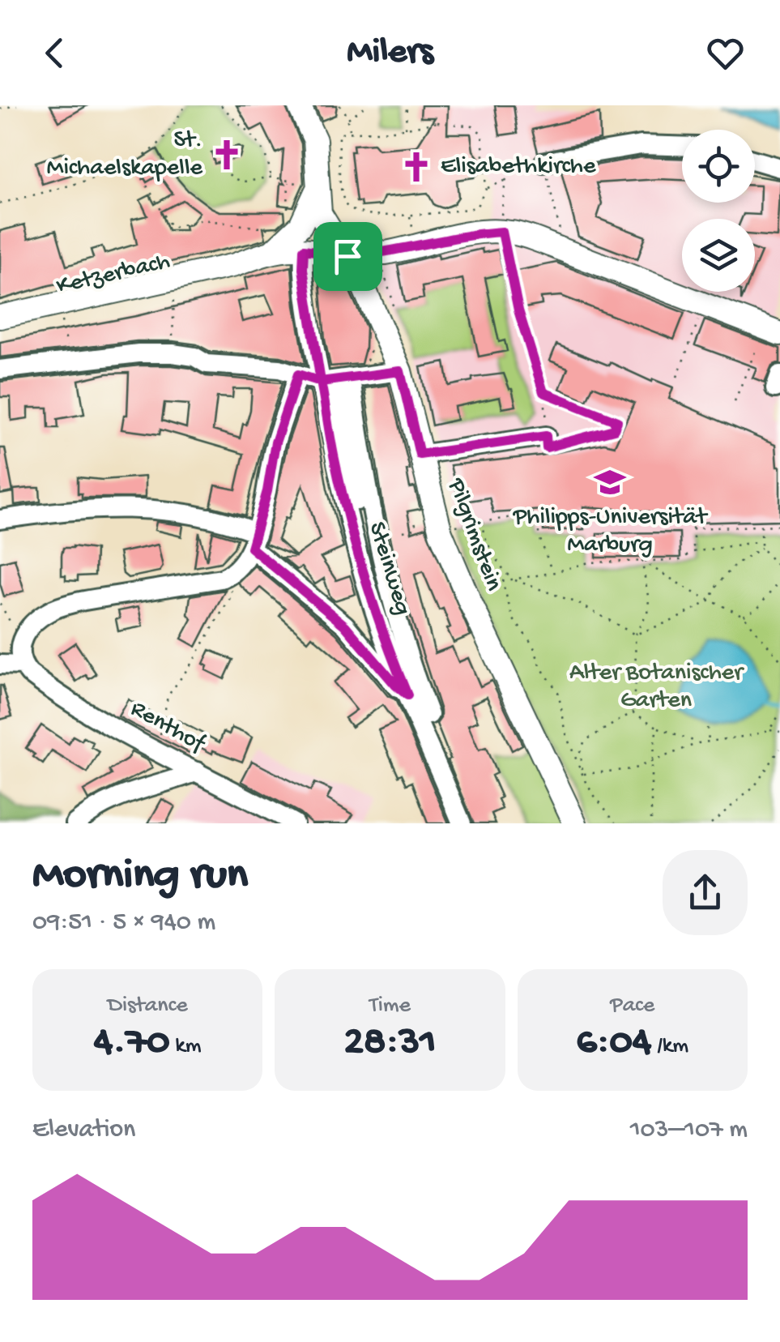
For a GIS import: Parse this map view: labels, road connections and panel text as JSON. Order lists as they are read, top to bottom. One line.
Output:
{"streets":{"main road":["Ketzerbach","Pilgrimstein"],"street":["Steinweg","Renthof"]},"crossings":[["Ketzerbach","Pilgrimstein"],["Ketzerbach","Steinweg"]],"parks":["Alter Botanischer Garten"],"places":{"church":["St. Michaelskapelle","Elisabethkirche"],"school or university":["Philipps-Universität Marburg"]},"page":{"header":"Milers","heading":["Morning run","09:51 · 5 × 940 m"],"stats":[["Distance","4.70 km"],["Time","28:31"],["Pace","6:04 /km"]],"chart":["Elevation","103–107 m"]}}
